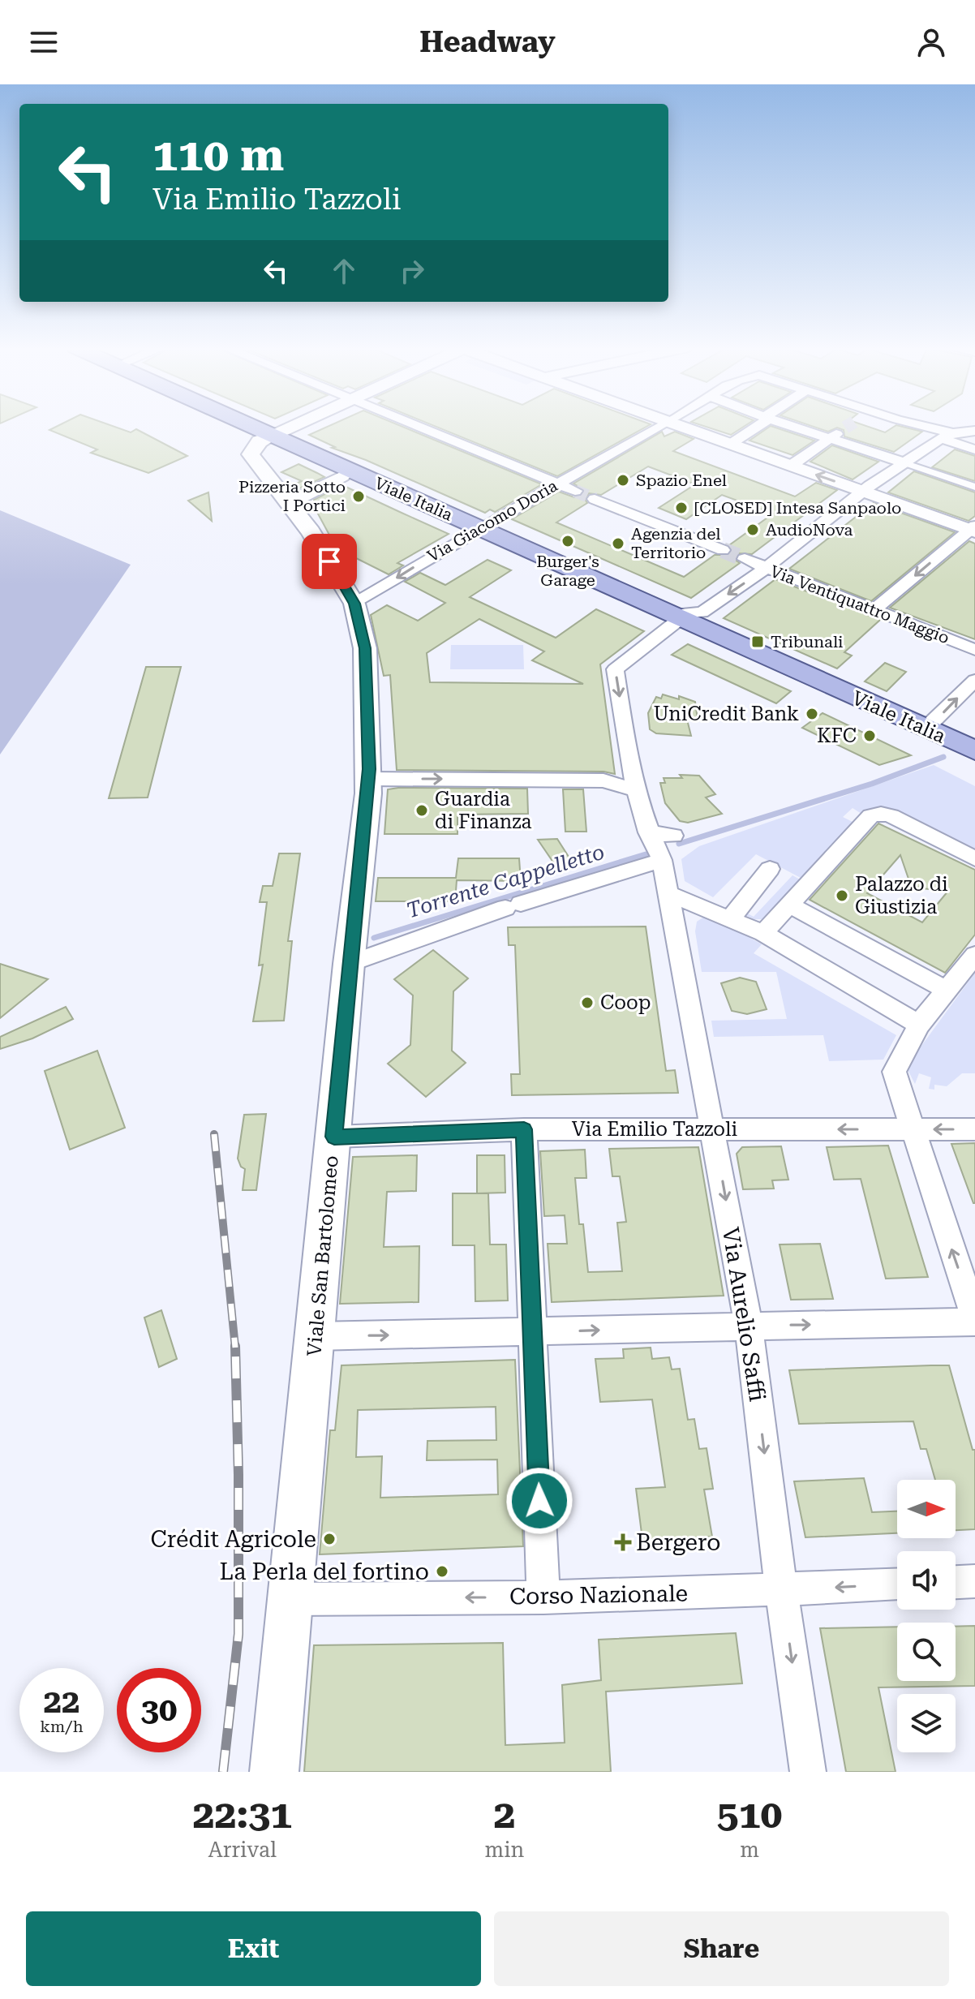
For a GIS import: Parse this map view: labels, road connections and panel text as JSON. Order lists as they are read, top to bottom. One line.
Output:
{"streets":{"main road":["Viale Italia","Viale San Bartolomeo"],"street":["Via Giacomo Doria","Via Ventiquattro Maggio","Via Emilio Tazzoli","Via Aurelio Saffi","Corso Nazionale"]},"crossings":[["Viale Italia","Via Giacomo Doria"],["Viale Italia","Viale San Bartolomeo"],["Via Giacomo Doria","Viale San Bartolomeo"],["Via Emilio Tazzoli","Viale San Bartolomeo"],["Via Emilio Tazzoli","Via Aurelio Saffi"],["Viale San Bartolomeo","Corso Nazionale"],["Via Aurelio Saffi","Corso Nazionale"]],"one_way":["Via Emilio Tazzoli","Via Aurelio Saffi","Corso Nazionale"],"water":["Torrente Cappelletto"],"places":{"other":["Spazio Enel","Pizzeria Sotto I Portici","[CLOSED] Intesa Sanpaolo","AudioNova","Burger's Garage","Agenzia del Territorio","UniCredit Bank","KFC","Guardia di Finanza","Palazzo di Giustizia","Coop","Crédit Agricole","La Perla del fortino"],"transit":["Tribunali"],"health":["Bergero"]},"north":"right","page":{"header":"Headway","turn":["110 m","Via Emilio Tazzoli"],"speed":"22 km/h","limit":"30","eta":["22:31","Arrival","2","min","510","m"],"buttons":["Exit","Share"]}}
